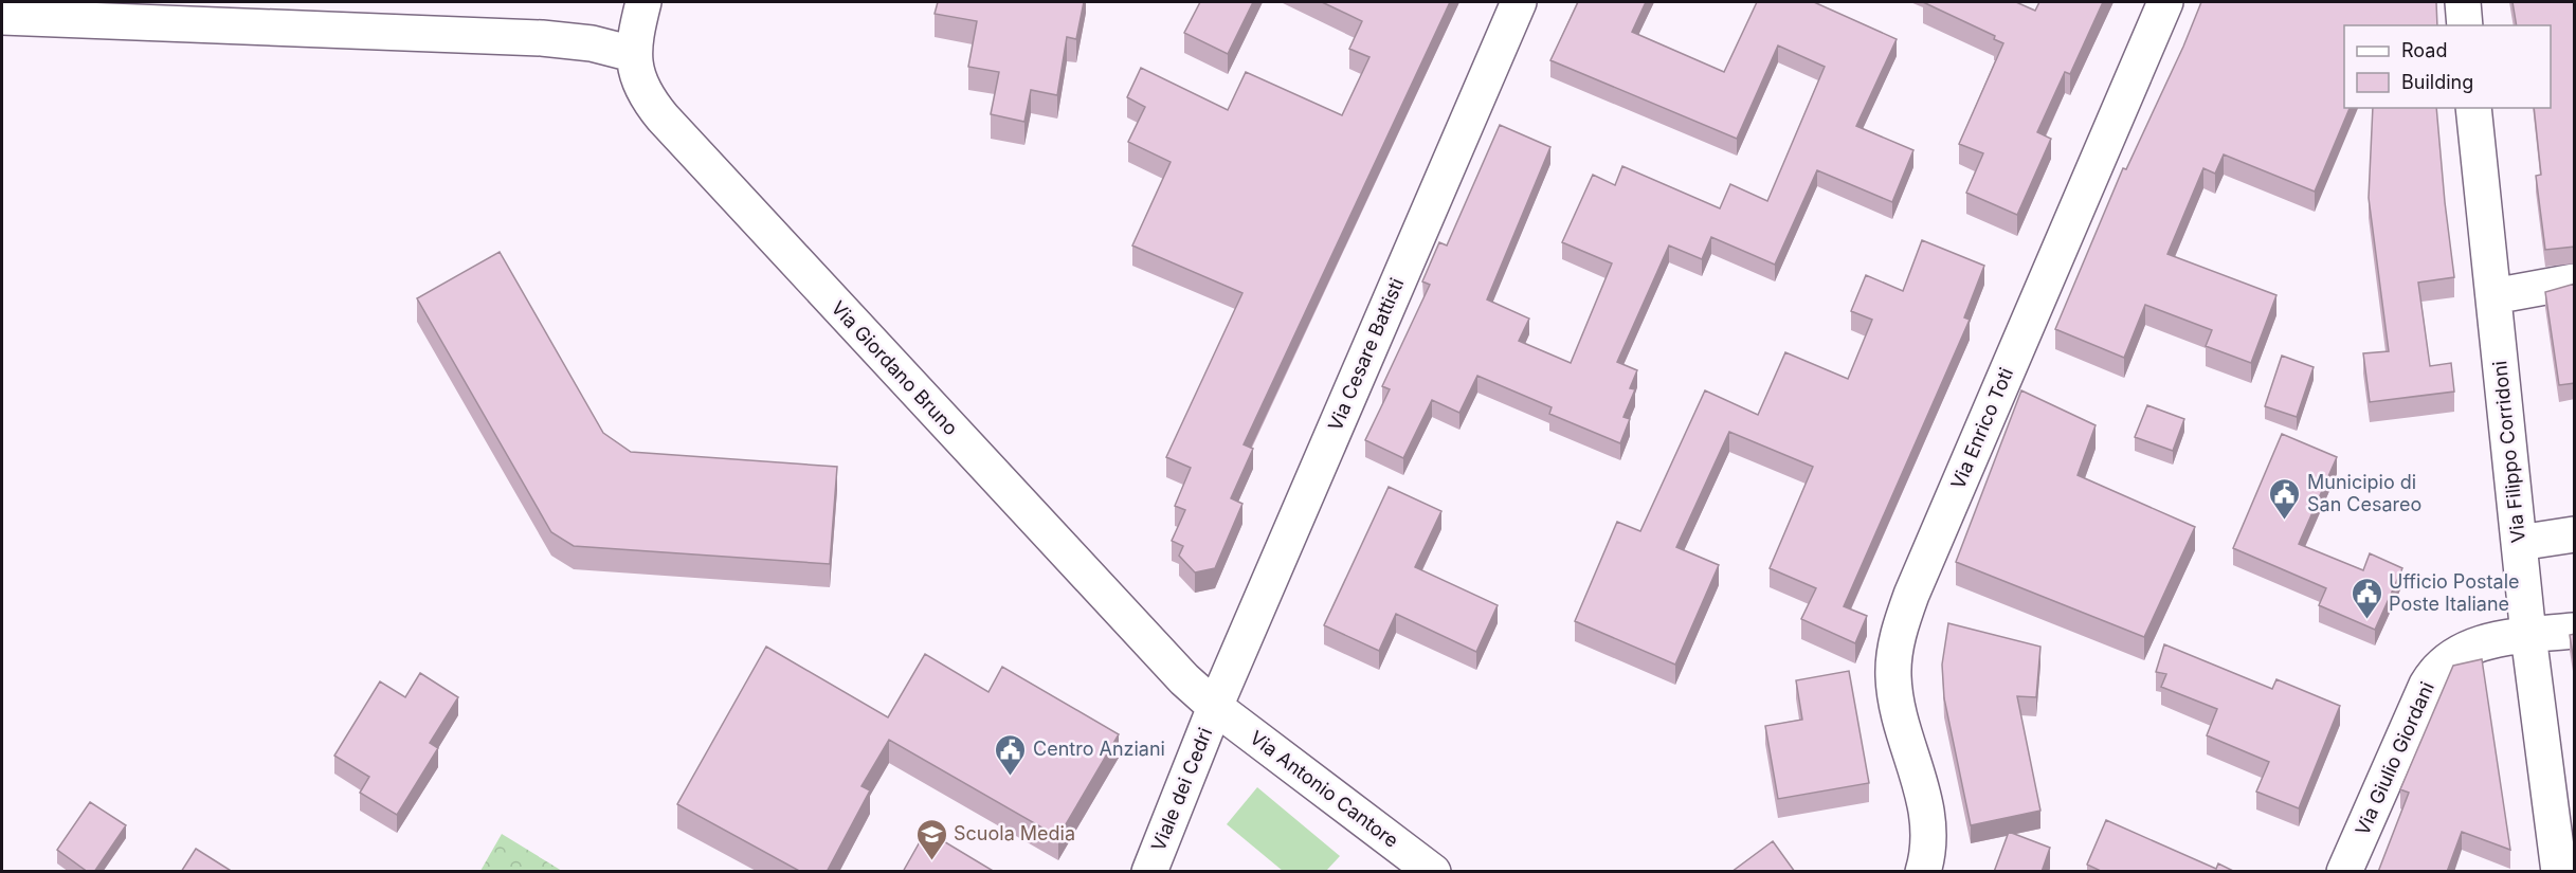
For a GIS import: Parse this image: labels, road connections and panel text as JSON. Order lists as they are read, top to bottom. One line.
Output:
{"streets":{"street":["Via Cesare Battisti","Via Giordano Bruno","Via Enrico Toti","Via Filippo Corridoni","Via Giulio Giordani","Viale dei Cedri","Via Antonio Cantore"]},"crossings":[["Via Cesare Battisti","Via Giordano Bruno"],["Via Cesare Battisti","Viale dei Cedri"],["Via Cesare Battisti","Via Antonio Cantore"],["Via Giordano Bruno","Viale dei Cedri"],["Via Giordano Bruno","Via Antonio Cantore"],["Via Filippo Corridoni","Via Giulio Giordani"],["Viale dei Cedri","Via Antonio Cantore"]],"places":{"public building":["Municipio di San Cesareo","Ufficio Postale Poste Italiane","Centro Anziani"],"school or university":["Scuola Media"]},"legend":["Road","Building"]}
